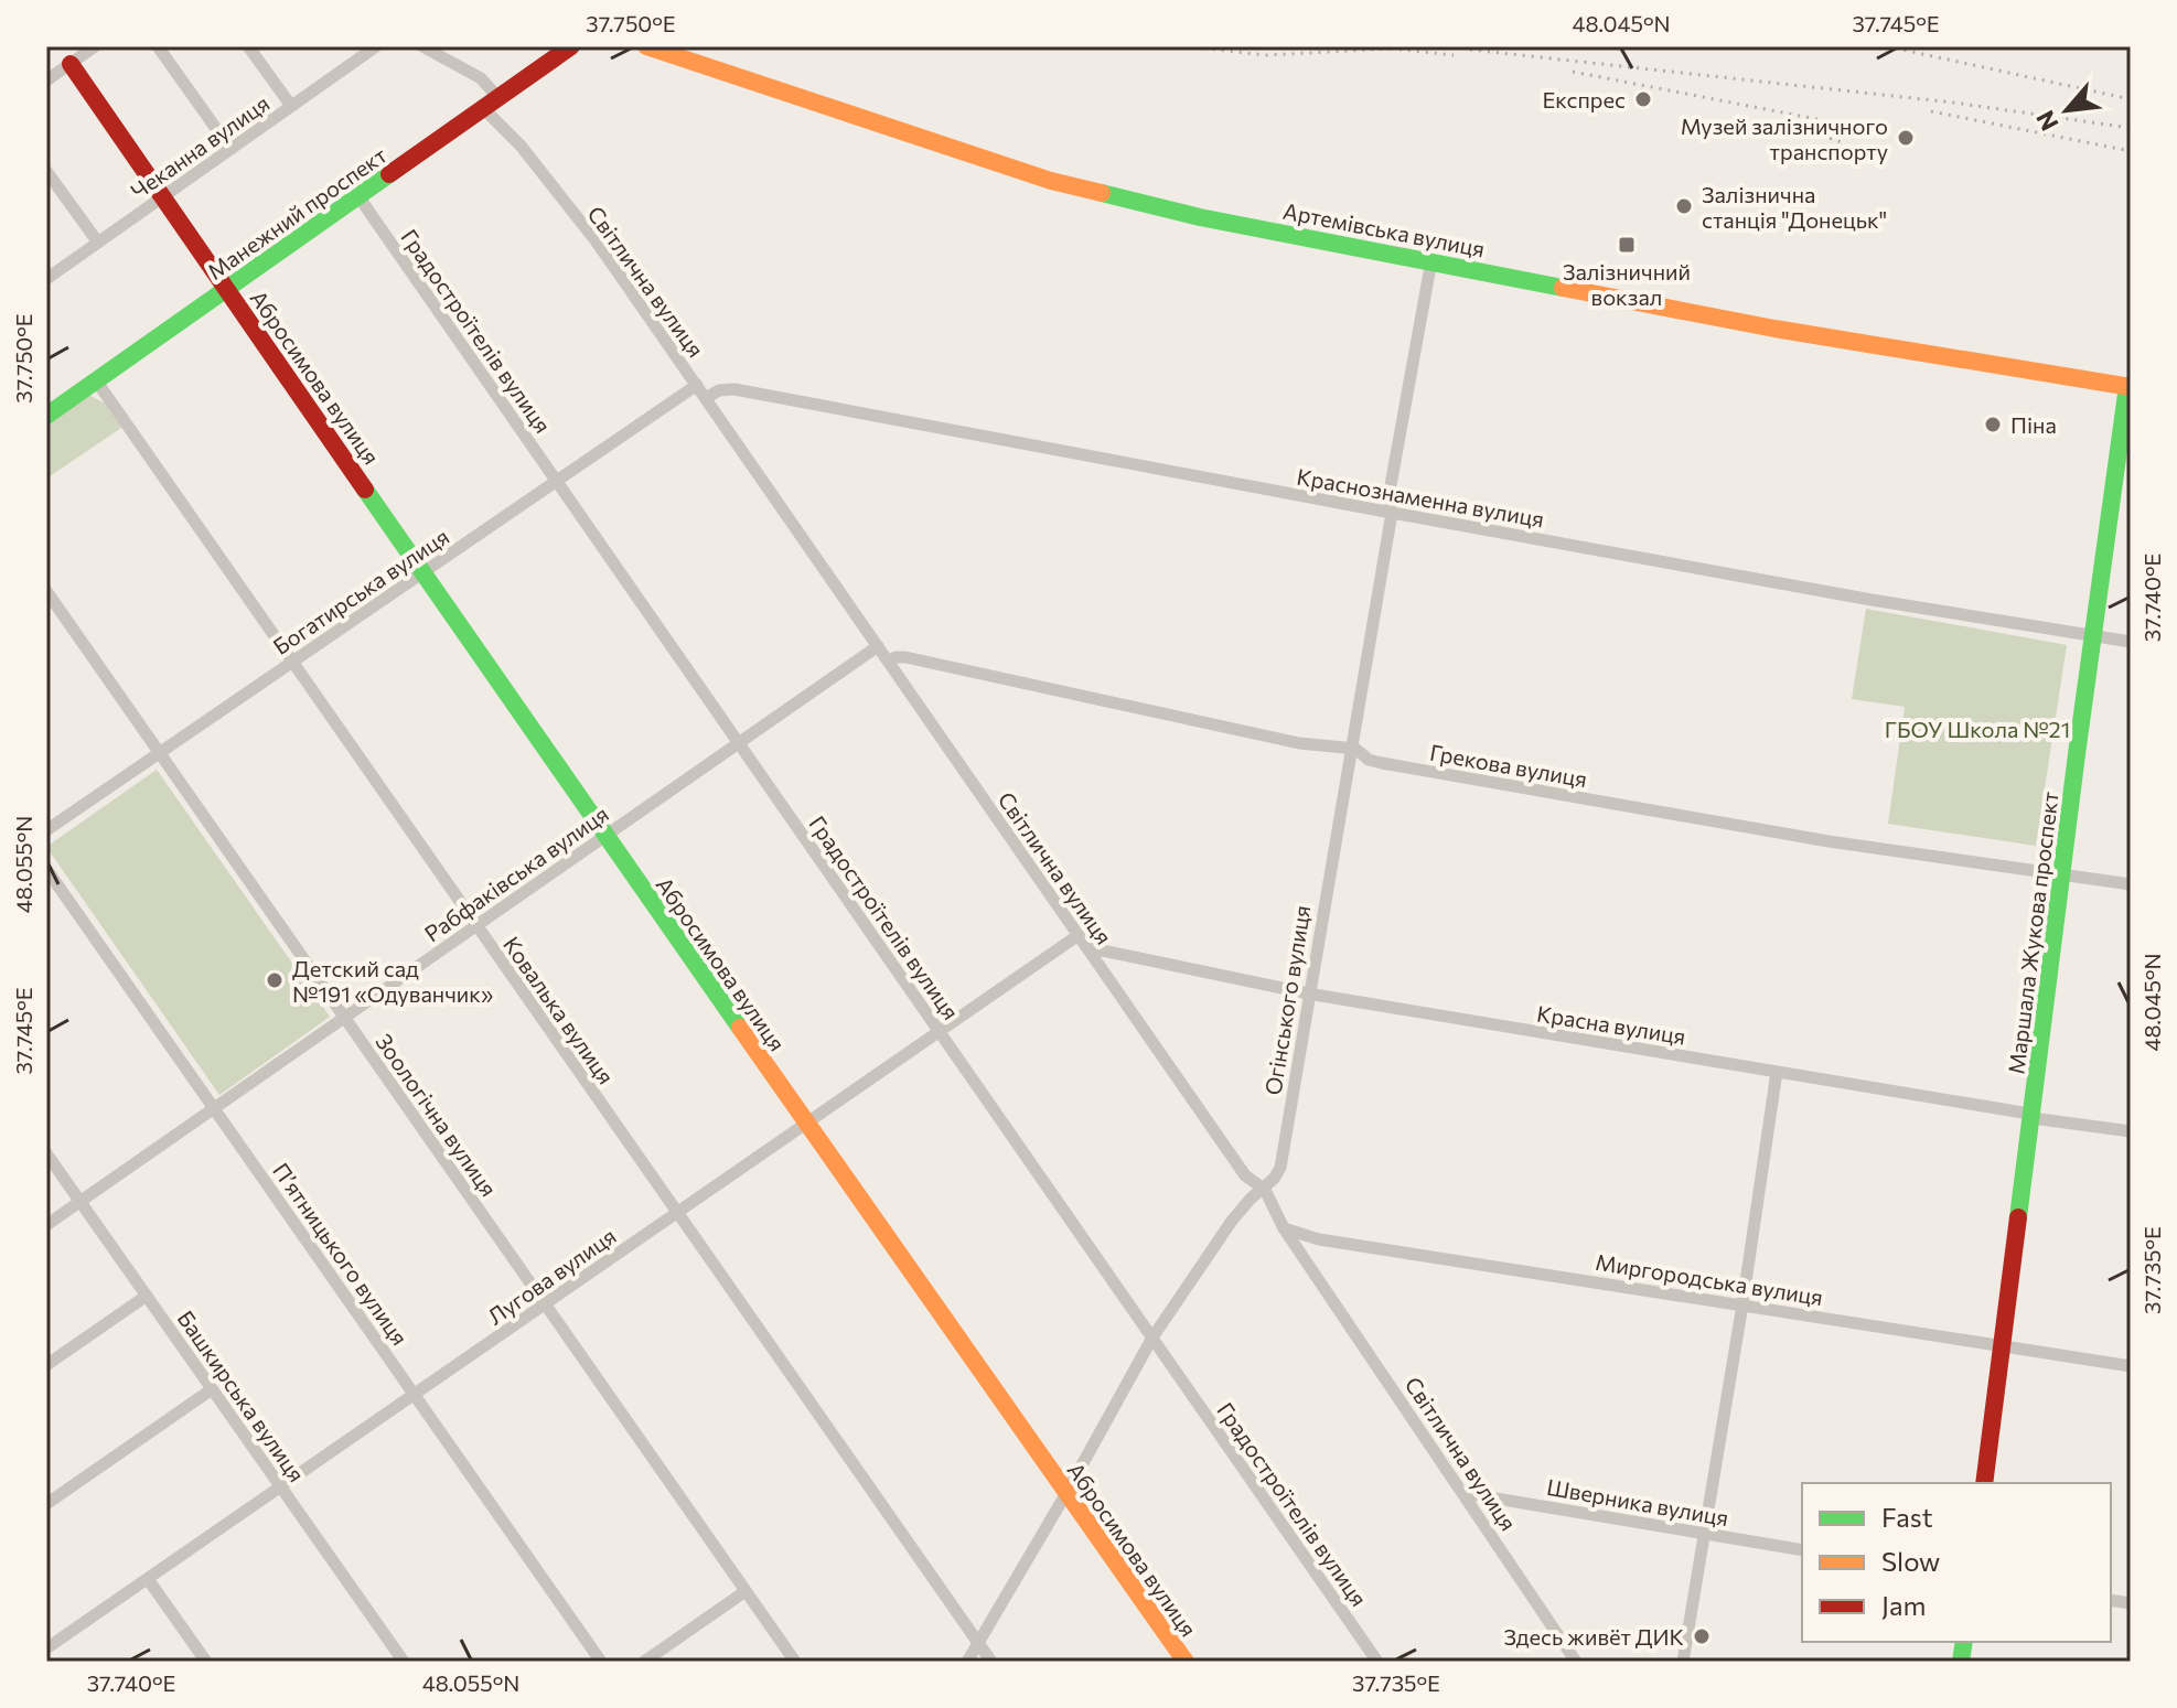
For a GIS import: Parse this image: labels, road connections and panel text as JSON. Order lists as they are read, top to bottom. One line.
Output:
{"streets":{"street":["Чеканна вулиця","Манежний проспект","Артемівська вулиця","Світлична вулиця","Градостроїтелiв вулиця","Абросимова вулиця","Краснознаменна вулиця","Богатирська вулиця","Грекова вулиця","Рабфаківська вулиця","Маршала Жукова проспект","Огінського вулиця","Ковалька вулиця","Красна вулиця","Зоологічна вулиця","П’ятницького вулиця","Лугова вулиця","Миргородська вулиця","Башкирська вулиця","Шверника вулиця"]},"crossings":[["Чеканна вулиця","Абросимова вулиця"],["Манежний проспект","Світлична вулиця"],["Манежний проспект","Градостроїтелiв вулиця"],["Манежний проспект","Абросимова вулиця"],["Манежний проспект","Ковалька вулиця"],["Артемівська вулиця","Маршала Жукова проспект"],["Артемівська вулиця","Огінського вулиця"],["Світлична вулиця","Краснознаменна вулиця"],["Світлична вулиця","Богатирська вулиця"],["Світлична вулиця","Грекова вулиця"],["Світлична вулиця","Рабфаківська вулиця"],["Світлична вулиця","Огінського вулиця"],["Світлична вулиця","Красна вулиця"],["Світлична вулиця","Лугова вулиця"],["Світлична вулиця","Миргородська вулиця"],["Світлична вулиця","Шверника вулиця"],["Градостроїтелiв вулиця","Богатирська вулиця"],["Градостроїтелiв вулиця","Рабфаківська вулиця"],["Градостроїтелiв вулиця","Огінського вулиця"],["Градостроїтелiв вулиця","Лугова вулиця"],["Абросимова вулиця","Богатирська вулиця"],["Абросимова вулиця","Рабфаківська вулиця"],["Абросимова вулиця","Огінського вулиця"],["Абросимова вулиця","Лугова вулиця"],["Краснознаменна вулиця","Маршала Жукова проспект"],["Краснознаменна вулиця","Огінського вулиця"],["Богатирська вулиця","Ковалька вулиця"],["Богатирська вулиця","Зоологічна вулиця"],["Грекова вулиця","Маршала Жукова проспект"],["Грекова вулиця","Огінського вулиця"],["Рабфаківська вулиця","Ковалька вулиця"],["Рабфаківська вулиця","Зоологічна вулиця"],["Рабфаківська вулиця","П’ятницького вулиця"],["Рабфаківська вулиця","Башкирська вулиця"],["Маршала Жукова проспект","Красна вулиця"],["Маршала Жукова проспект","Миргородська вулиця"],["Огінського вулиця","Ковалька вулиця"],["Огінського вулиця","Красна вулиця"],["Ковалька вулиця","Лугова вулиця"],["Зоологічна вулиця","Лугова вулиця"],["П’ятницького вулиця","Лугова вулиця"],["Лугова вулиця","Башкирська вулиця"]],"parks":["ГБОУ Школа №21"],"places":{"other":["Експрес","Музей залізничного транспорту","Залізнична станція \"Донецьк\"","Піна","Детский сад №191 «Одуванчик»","Здесь живёт ДИК"],"transit":["Залізничний вокзал"]},"legend":["Fast","Slow","Jam"],"north":"bottom left","coordinates":["37.750°E","48.045°N","37.745°E","37.740°E","48.055°N","37.735°E"]}
